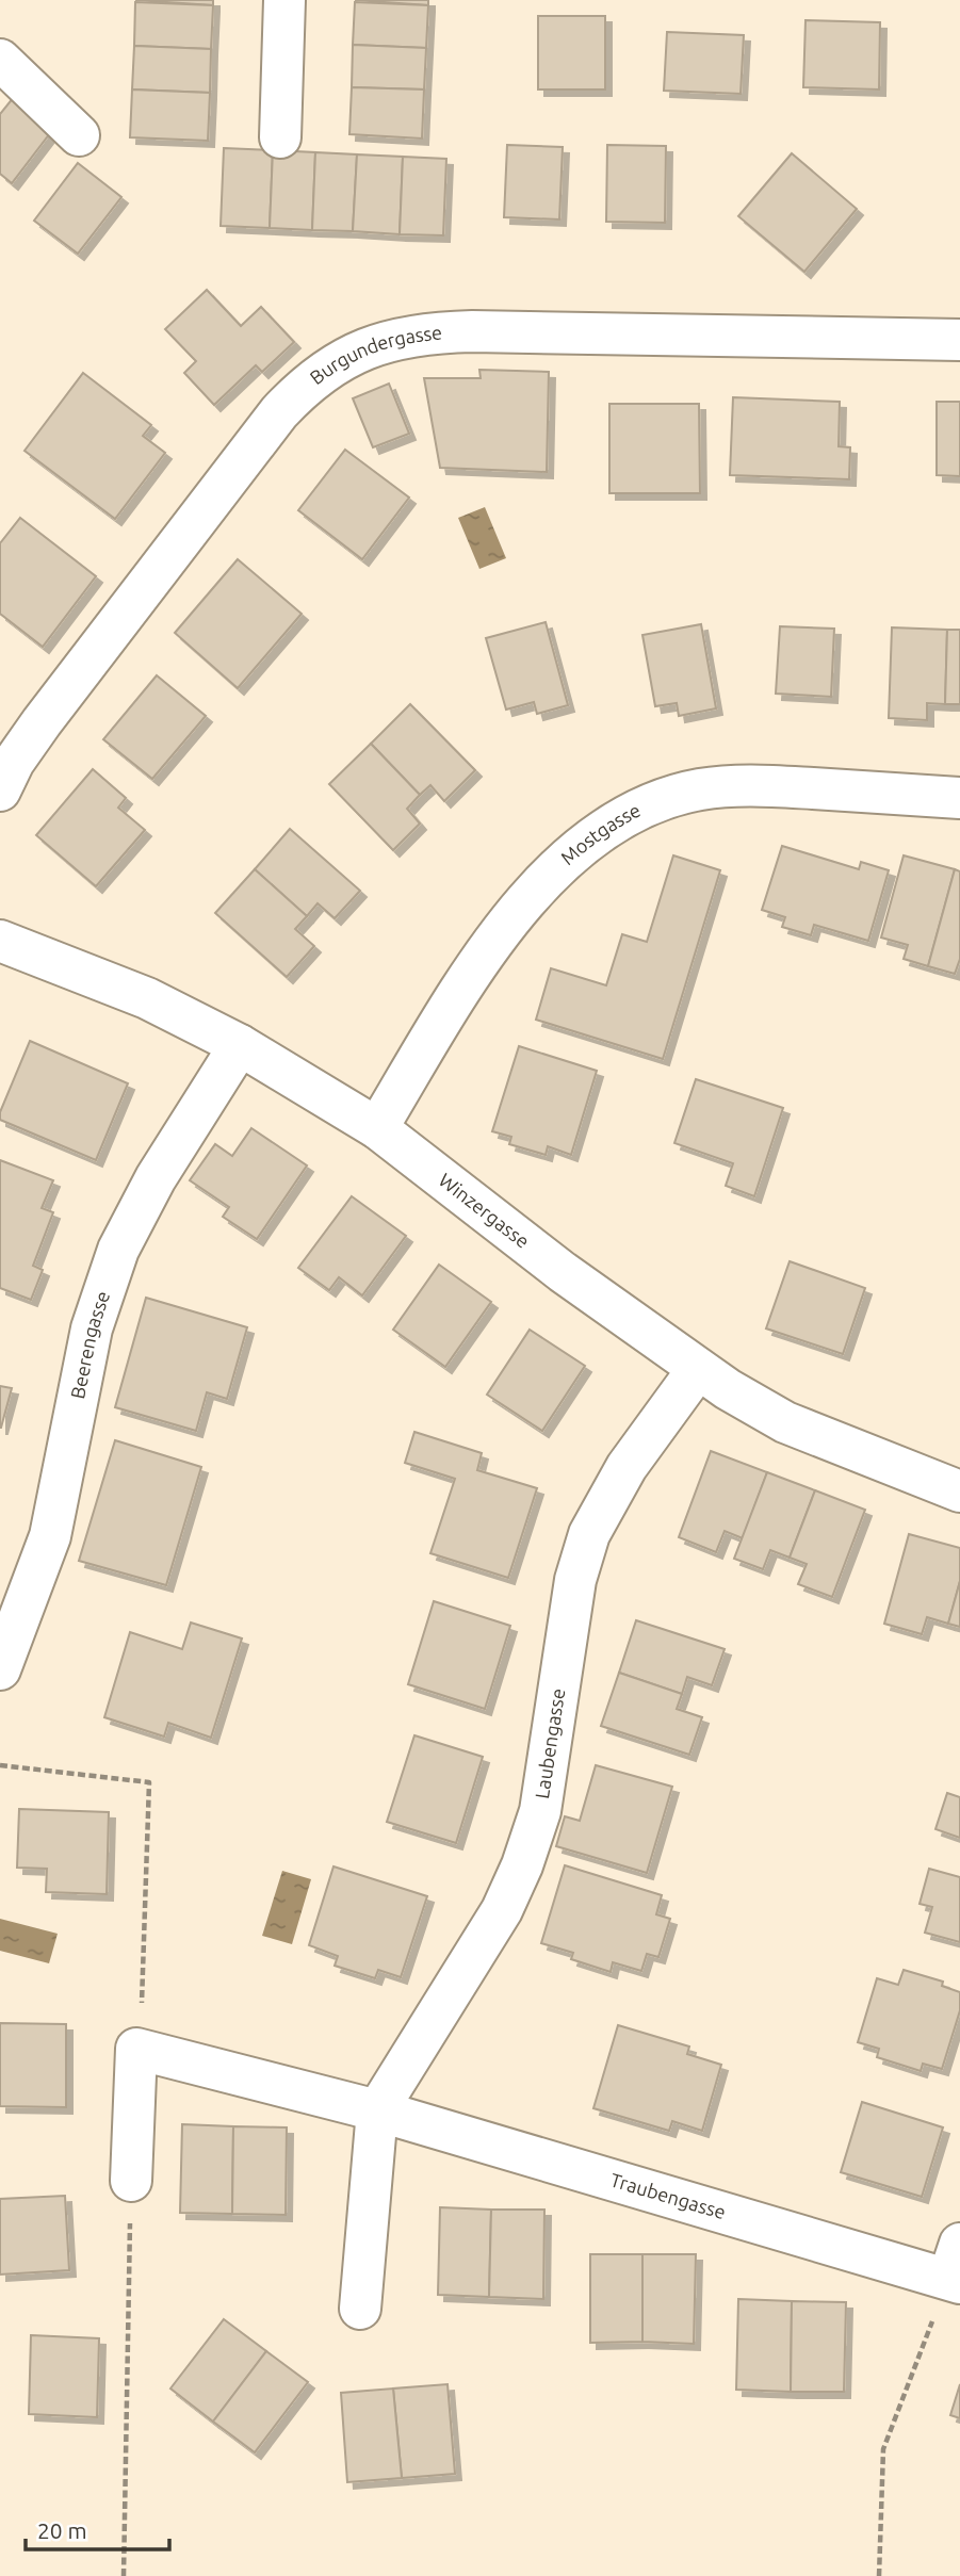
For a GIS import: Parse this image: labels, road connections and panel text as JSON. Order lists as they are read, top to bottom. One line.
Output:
{"streets":{"street":["Burgundergasse","Mostgasse","Winzergasse","Beerengasse","Laubengasse","Traubengasse"]},"crossings":[["Mostgasse","Winzergasse"],["Winzergasse","Beerengasse"],["Winzergasse","Laubengasse"],["Laubengasse","Traubengasse"]],"scale_bar":"20 m"}
